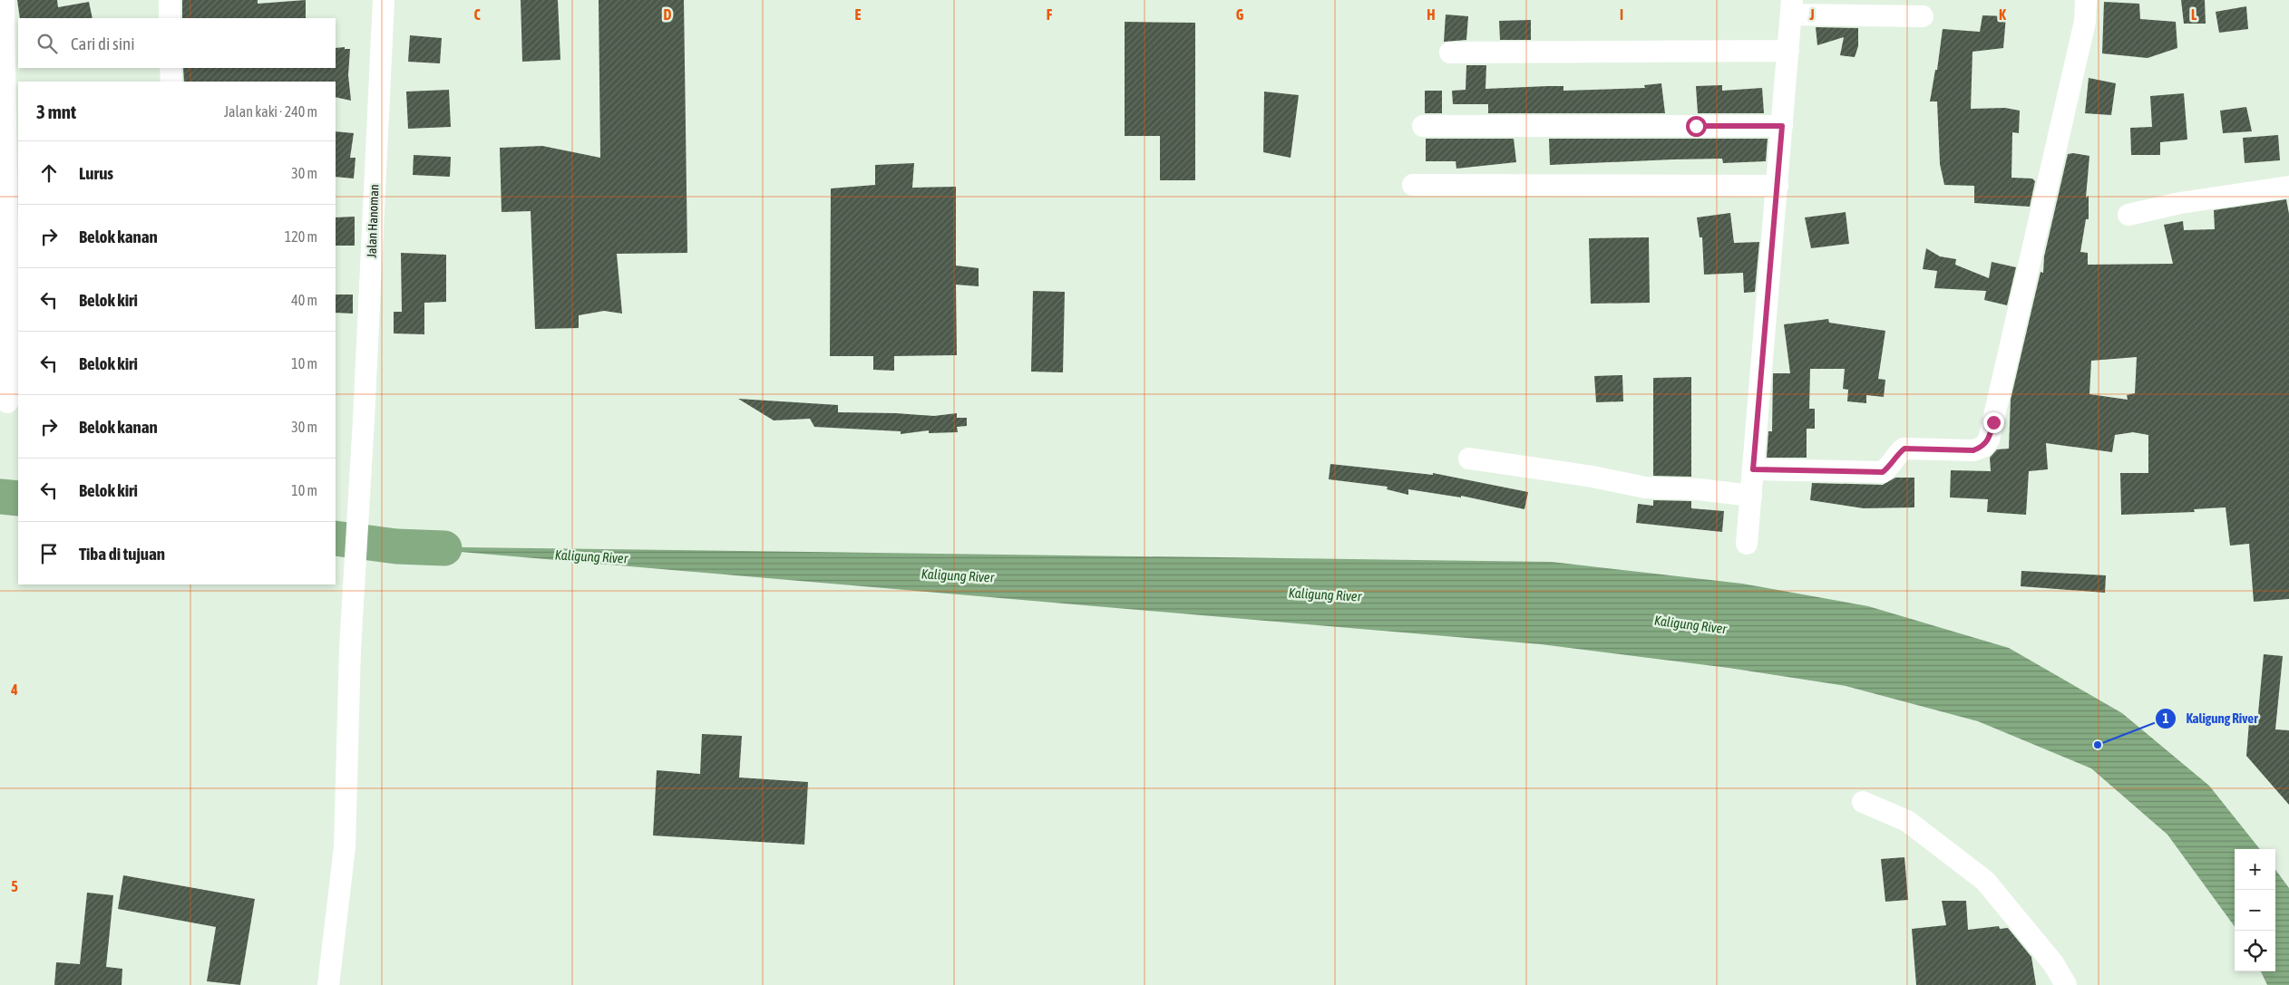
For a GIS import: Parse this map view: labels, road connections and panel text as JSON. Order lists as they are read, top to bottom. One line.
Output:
{"streets":{"street":["Jalan Hanoman"]},"water":["Kaligung River"],"places":["Kaligung River"],"page":{"search":"Cari di sini","heading":["3 mnt","Jalan kaki · 240 m"],"list":[["Lurus","30 m"],["Belok kanan","120 m"],["Belok kiri","40 m"],["Belok kiri","10 m"],["Belok kanan","30 m"],["Belok kiri","10 m"],"Tiba di tujuan"],"map_buttons":["+","−"]},"grid":{"columns":["C","D","E","F","G","H","I","J","K","L"],"rows":["4","5"]}}
